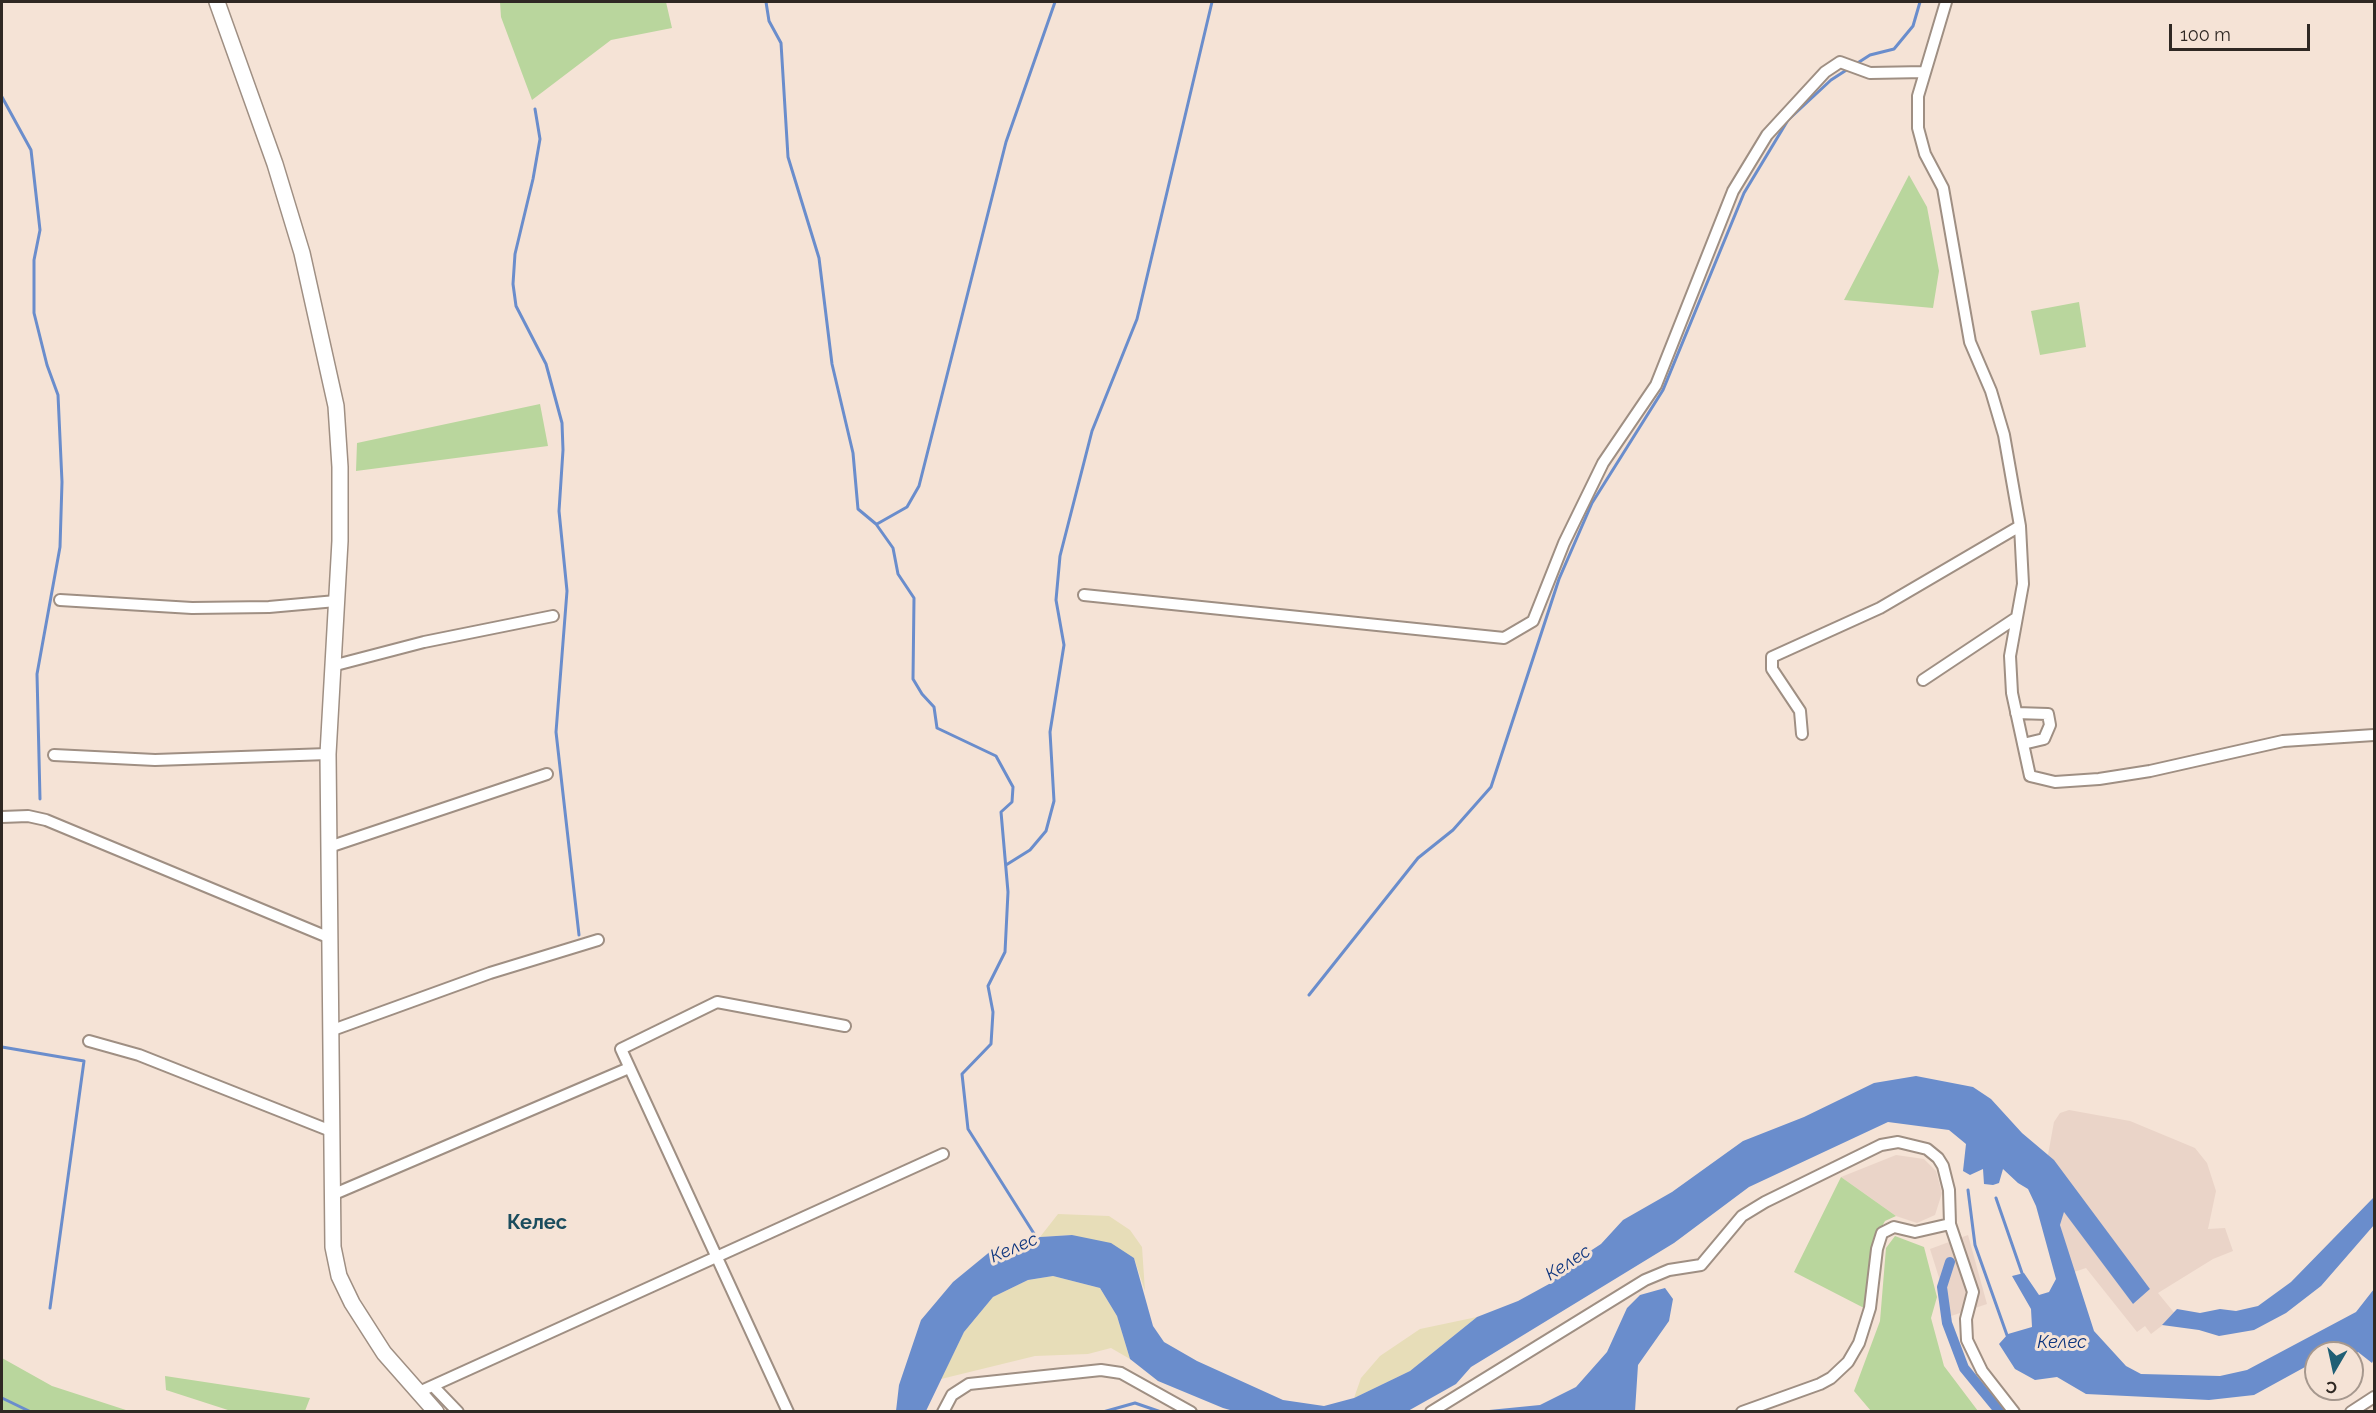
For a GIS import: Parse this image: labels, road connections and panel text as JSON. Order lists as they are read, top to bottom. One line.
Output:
{"districts":["Келес"],"water":["Келес"],"scale_bar":"100 m","north":"bottom"}
